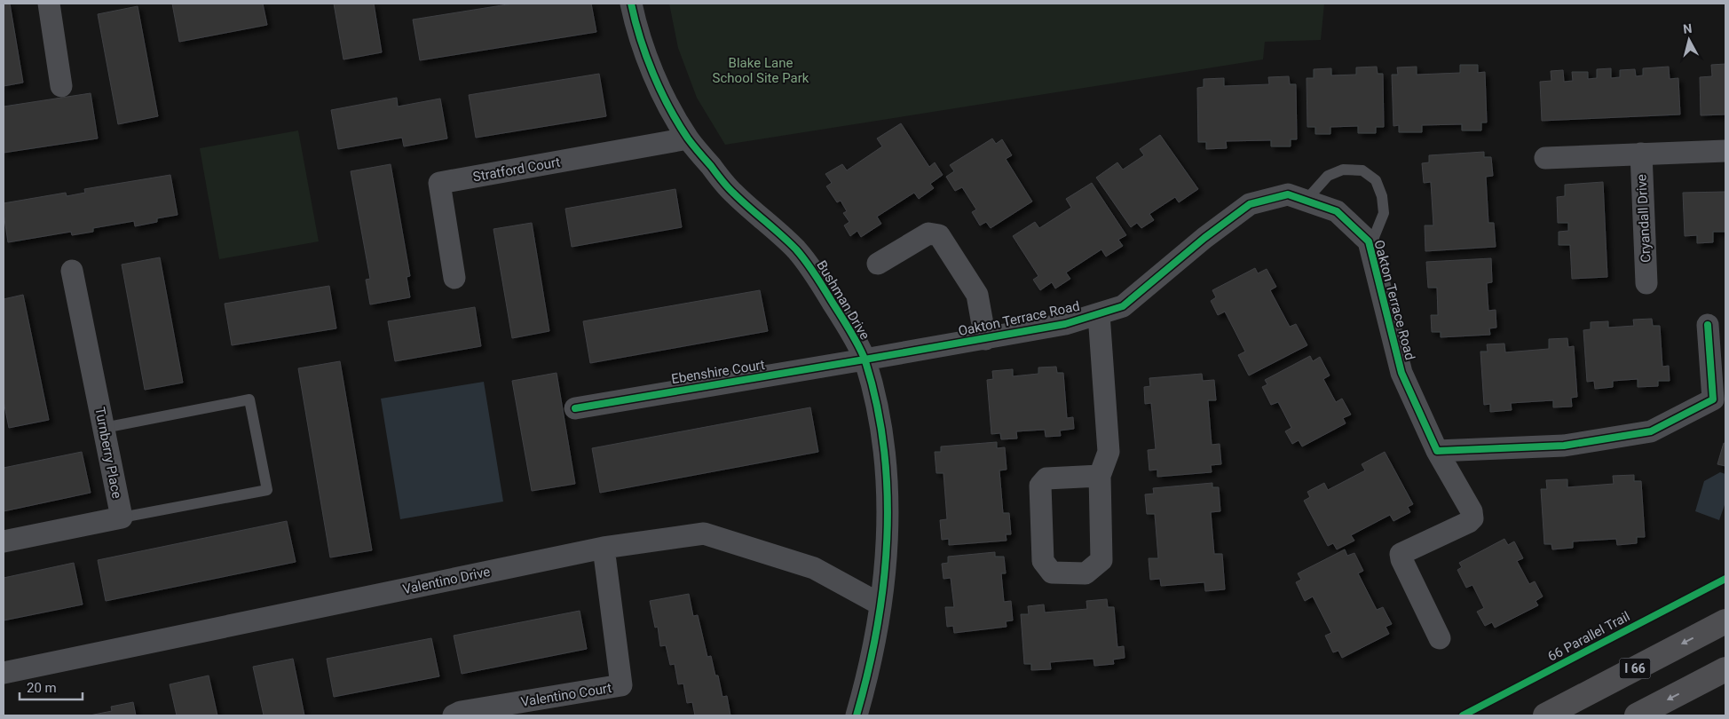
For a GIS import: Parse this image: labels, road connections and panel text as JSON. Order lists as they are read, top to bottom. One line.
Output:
{"streets":{"highway":["I 66"],"street":["Stratford Court","Cryandall Drive","Bushman Drive","Oakton Terrace Road","Ebenshire Court","Turnberry Place","Valentino Drive","Valentino Court"],"cycle path":["66 Parallel Trail"]},"crossings":[["Stratford Court","Bushman Drive"],["Bushman Drive","Oakton Terrace Road"],["Bushman Drive","Ebenshire Court"],["Bushman Drive","Valentino Drive"],["Oakton Terrace Road","Ebenshire Court"],["Valentino Drive","Valentino Court"]],"parks":["Blake Lane School Site Park"],"scale_bar":"20 m","north":"top"}
